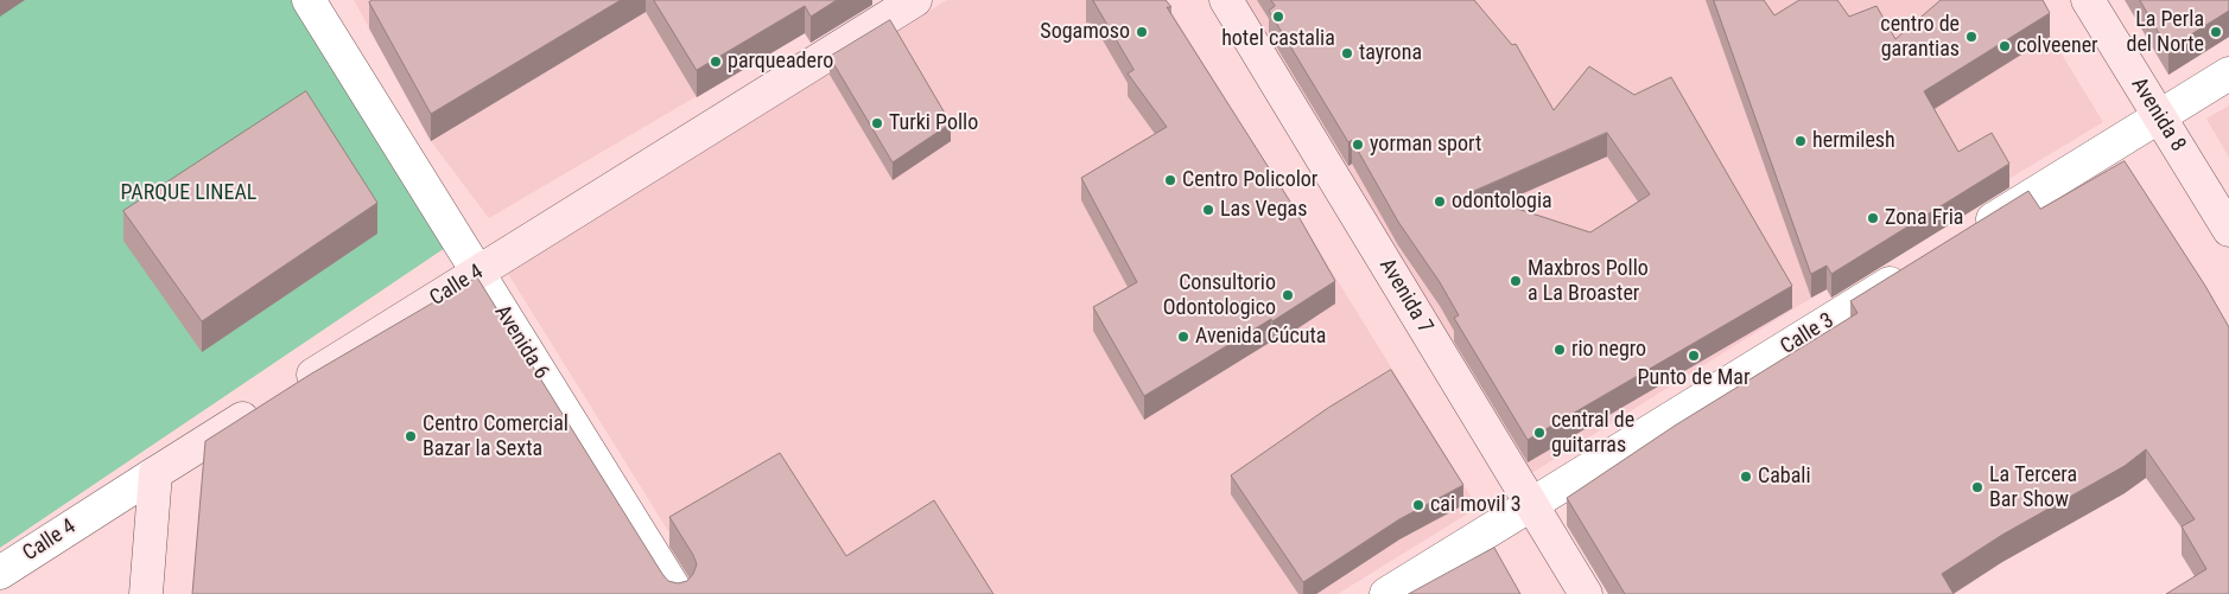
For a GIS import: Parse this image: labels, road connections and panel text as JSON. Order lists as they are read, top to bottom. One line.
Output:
{"streets":{"main road":["Avenida 8","Calle 4","Avenida 7"],"street":["Calle 3","Avenida 6"]},"crossings":[["Calle 4","Avenida 6"],["Avenida 7","Calle 3"]],"parks":["PARQUE LINEAL"],"places":["hotel castalia","Sogamoso","La Perla del Norte","centro de garantias","colveener","tayrona","parqueadero","Turki Pollo","hermilesh","yorman sport","Centro Policolor","odontologia","Las Vegas","Zona Fria","Maxbros Pollo a La Broaster","Consultorio Odontologico","Avenida Cúcuta","rio negro","Punto de Mar","central de guitarras","Centro Comercial Bazar la Sexta","Cabali","La Tercera Bar Show","cai movil 3"]}
